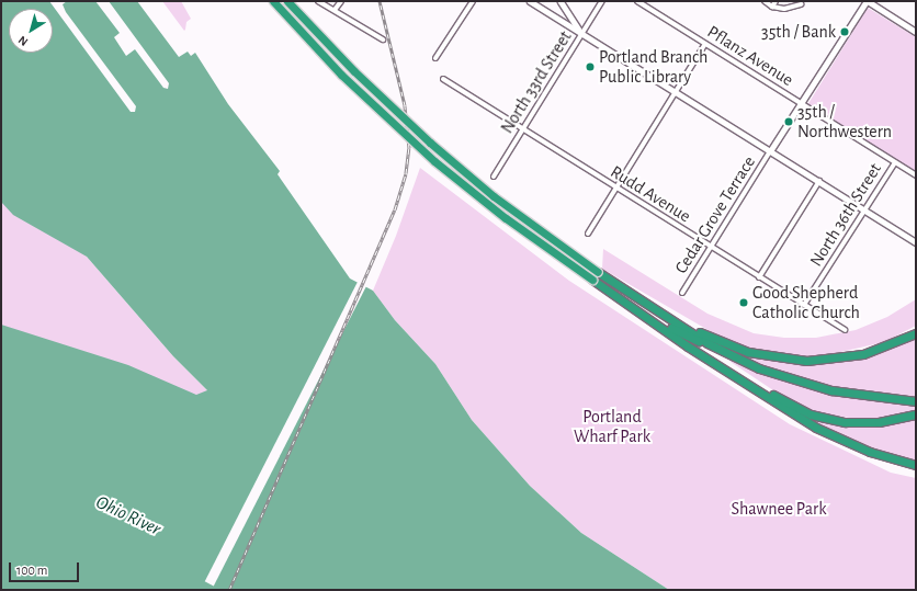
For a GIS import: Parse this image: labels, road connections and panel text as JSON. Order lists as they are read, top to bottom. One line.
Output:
{"streets":{"street":["Pflanz Avenue","North 33rd Street","Rudd Avenue","Cedar Grove Terrace","North 36th Street"]},"crossings":[["Pflanz Avenue","North 36th Street"],["North 33rd Street","Rudd Avenue"],["Rudd Avenue","Cedar Grove Terrace"],["Rudd Avenue","North 36th Street"]],"water":["Ohio River"],"parks":["Portland Wharf Park","Shawnee Park"],"places":["35th / Bank","Portland Branch Public Library","35th / Northwestern","Good Shepherd Catholic Church"],"scale_bar":"100 m","north":"bottom left"}
